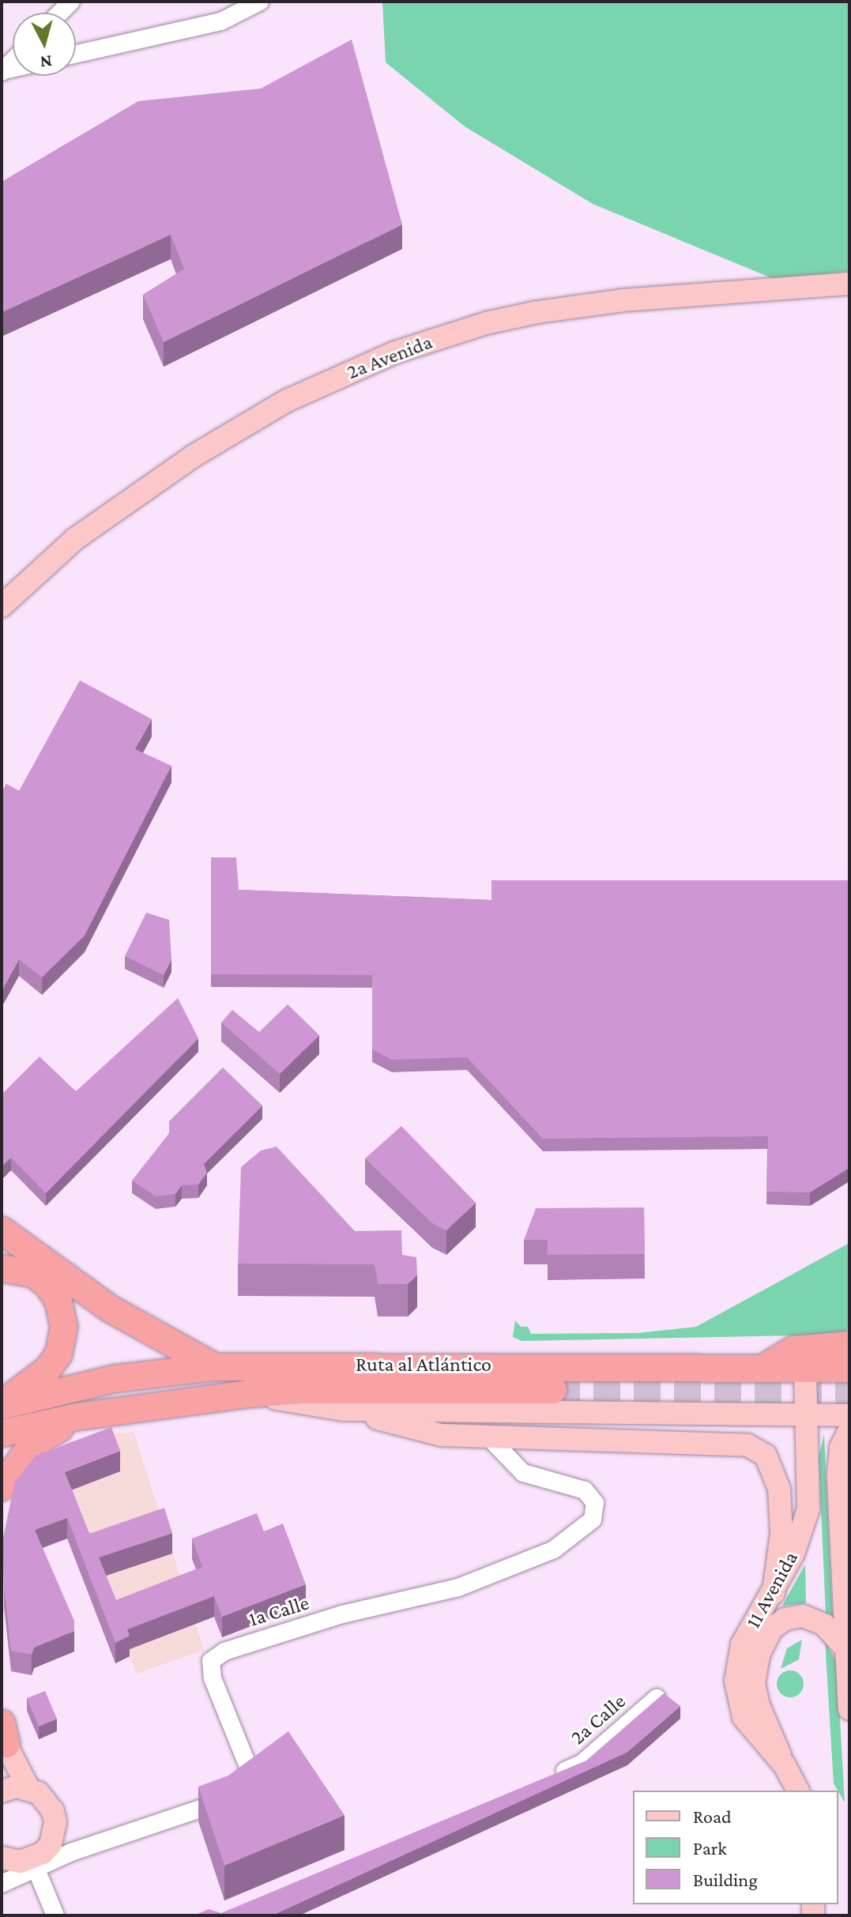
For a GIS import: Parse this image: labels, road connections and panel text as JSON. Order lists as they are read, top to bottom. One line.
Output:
{"streets":{"highway":["Ruta al Atlántico"],"main road":["2a Avenida","11 Avenida"],"street":["1a Calle","2a Calle"]},"crossings":[["Ruta al Atlántico","11 Avenida"]],"legend":["Road","Park","Building"],"north":"bottom"}
